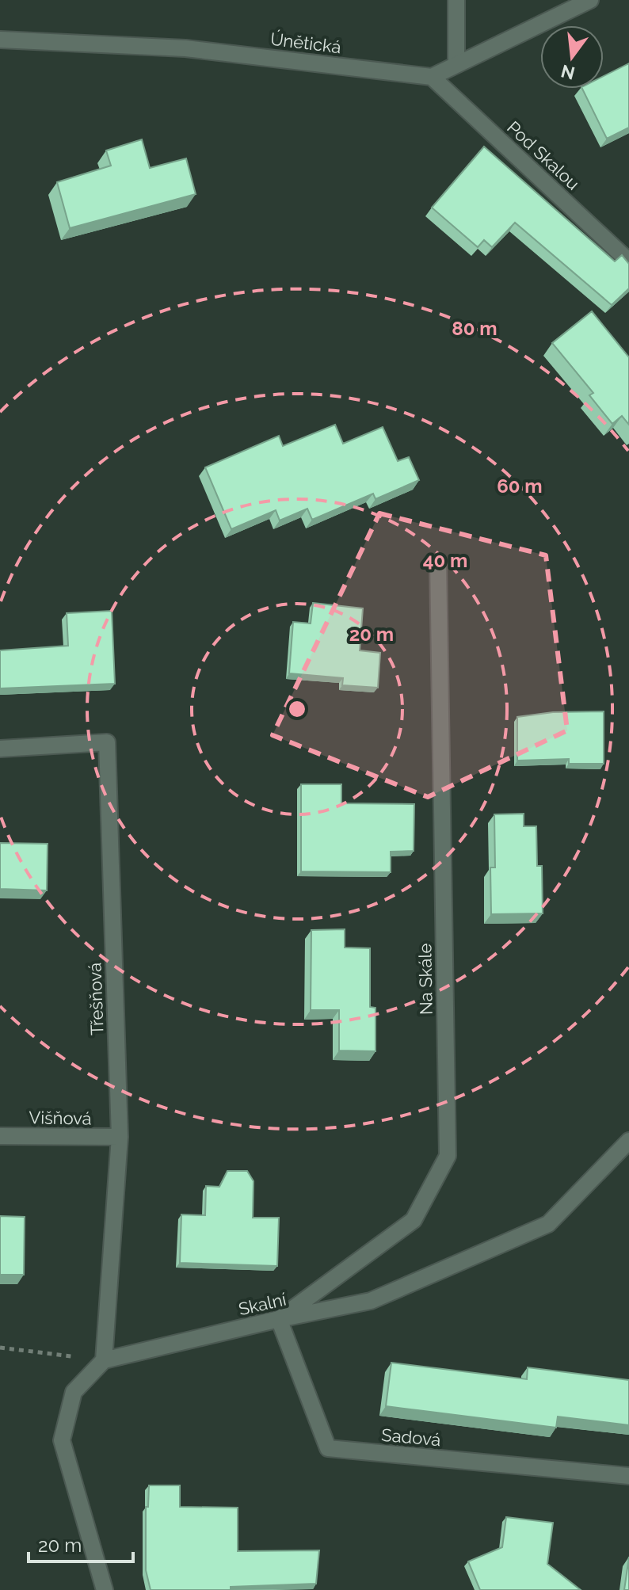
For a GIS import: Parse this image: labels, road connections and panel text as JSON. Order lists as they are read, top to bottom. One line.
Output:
{"streets":{"street":["Únětická","Pod Skalou","Na Skále","Třešňová","Višňová","Skalní","Sadová"]},"crossings":[["Únětická","Pod Skalou"],["Na Skále","Skalní"],["Na Skále","Sadová"],["Třešňová","Višňová"],["Třešňová","Skalní"],["Skalní","Sadová"]],"scale_bar":"20 m","north":"bottom","rings":["80 m","60 m","40 m","20 m"]}
